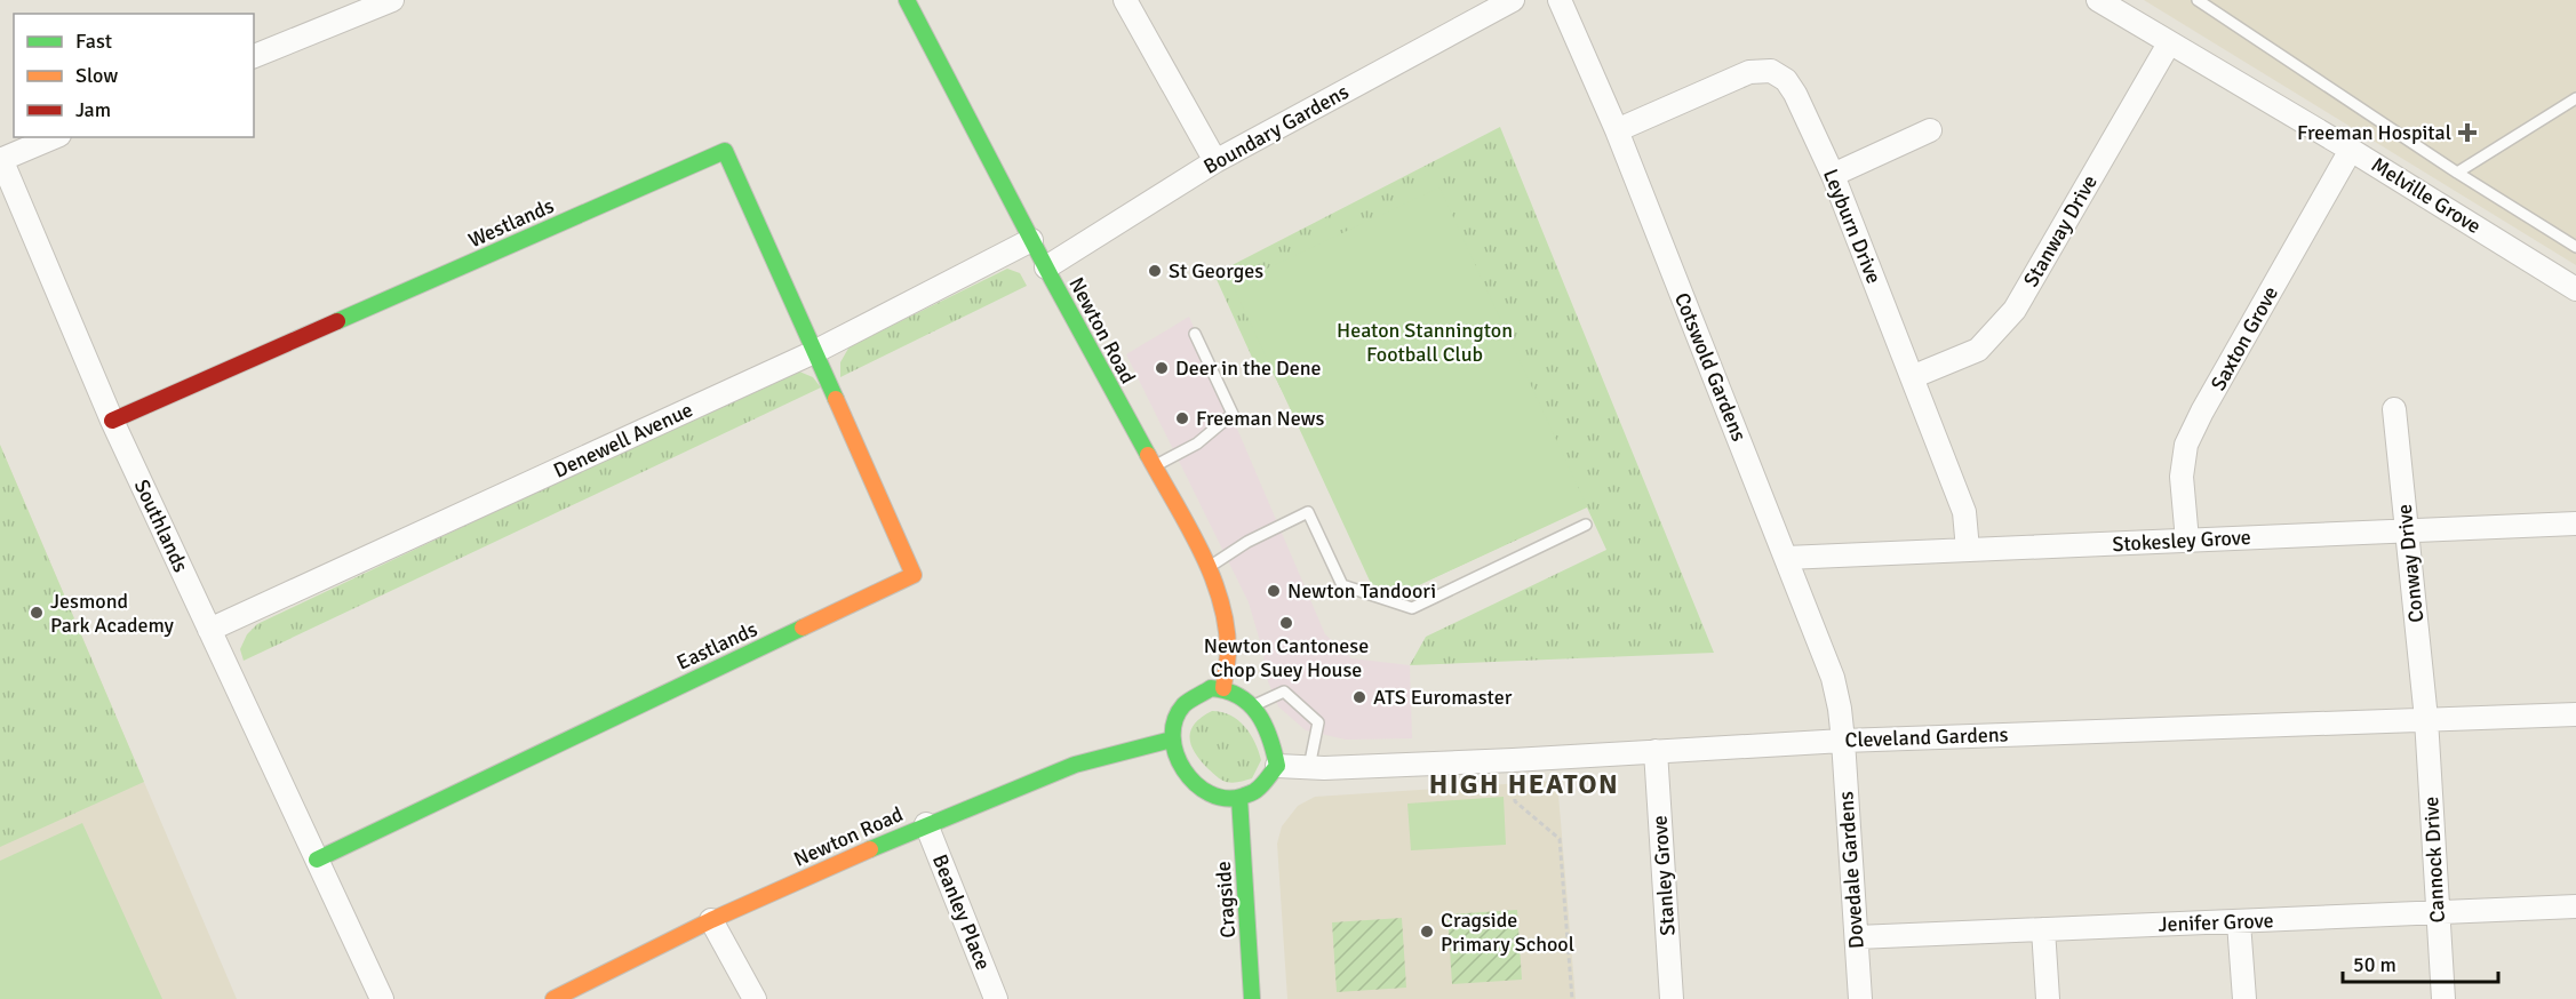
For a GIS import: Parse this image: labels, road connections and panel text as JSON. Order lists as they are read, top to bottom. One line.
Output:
{"streets":{"street":["Boundary Gardens","Melville Grove","Westlands","Leyburn Drive","Stanway Drive","Newton Road","Saxton Grove","Cotswold Gardens","Denewell Avenue","Southlands","Stokesley Grove","Conway Drive","Eastlands","Cleveland Gardens","Cannock Drive","Dovedale Gardens","Stanley Grove","Cragside","Beanley Place","Jenifer Grove"]},"crossings":[["Boundary Gardens","Newton Road"],["Melville Grove","Stanway Drive"],["Melville Grove","Saxton Grove"],["Westlands","Denewell Avenue"],["Westlands","Southlands"],["Westlands","Eastlands"],["Leyburn Drive","Stanway Drive"],["Leyburn Drive","Cotswold Gardens"],["Leyburn Drive","Stokesley Grove"],["Newton Road","Denewell Avenue"],["Newton Road","Cleveland Gardens"],["Newton Road","Cragside"],["Newton Road","Beanley Place"],["Saxton Grove","Stokesley Grove"],["Cotswold Gardens","Stokesley Grove"],["Cotswold Gardens","Cleveland Gardens"],["Cotswold Gardens","Dovedale Gardens"],["Denewell Avenue","Southlands"],["Denewell Avenue","Eastlands"],["Southlands","Eastlands"],["Stokesley Grove","Conway Drive"],["Conway Drive","Cleveland Gardens"],["Conway Drive","Cannock Drive"],["Cleveland Gardens","Cannock Drive"],["Cleveland Gardens","Dovedale Gardens"],["Cleveland Gardens","Stanley Grove"],["Cleveland Gardens","Cragside"],["Cannock Drive","Jenifer Grove"],["Dovedale Gardens","Jenifer Grove"]],"districts":["HIGH HEATON"],"parks":["Heaton Stannington Football Club"],"places":{"health":["Freeman Hospital"],"other":["St Georges","Deer in the Dene","Freeman News","Newton Tandoori","Jesmond Park Academy","Newton Cantonese Chop Suey House","ATS Euromaster","Cragside Primary School"]},"legend":["Fast","Slow","Jam"],"scale_bar":"50 m"}
